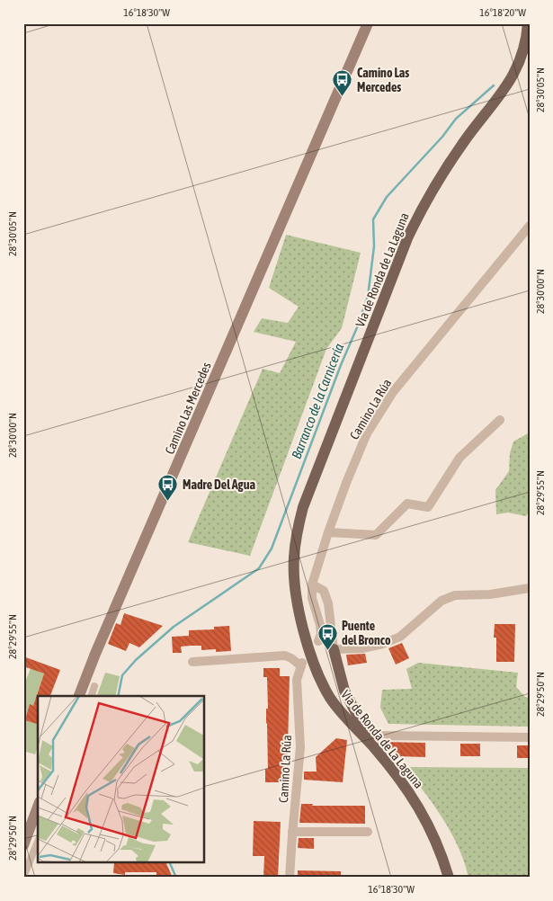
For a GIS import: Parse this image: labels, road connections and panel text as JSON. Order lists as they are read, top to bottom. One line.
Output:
{"streets":{"main road":["Vía de Ronda de La Laguna","Camino Las Mercedes"],"street":["Camino La Rúa"]},"water":["Barranco de la Carnicería"],"places":{"bus stop":["Camino Las Mercedes","Madre Del Agua","Puente del Bronco"]},"coordinates":["16°18'30\"W","16°18'20\"W","28°30'05\"N","28°30'00\"N","28°29'55\"N","28°29'50\"N"]}
